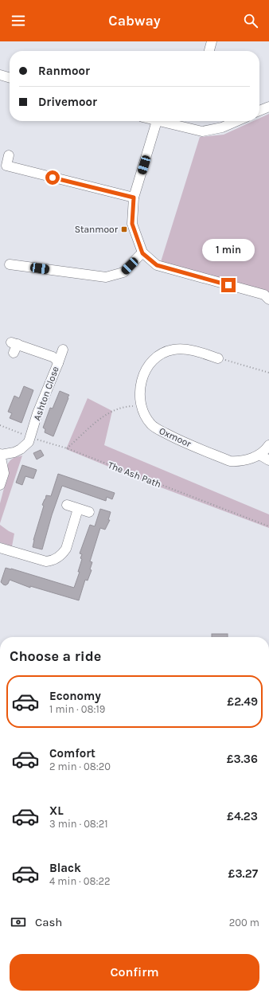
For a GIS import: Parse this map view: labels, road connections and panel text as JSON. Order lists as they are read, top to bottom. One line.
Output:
{"streets":{"street":["Ashton Close","Oxmoor"],"path":["The Ash Path"]},"crossings":[["Ashton Close","The Ash Path"]],"places":{"transit":["Stanmoor"]},"page":{"header":"Cabway","banner":["Ranmoor","Drivemoor"],"bubble":"1 min","heading":"Choose a ride","list":[{"name":"Economy","note":"1 min · 08:19","value":"£2.49"},{"name":"Comfort","note":"2 min · 08:20","value":"£3.36"},{"name":"XL","note":"3 min · 08:21","value":"£4.23"},{"name":"Black","note":"4 min · 08:22","value":"£3.27"}],"pay":["Cash","200 m"],"buttons":"Confirm"}}
